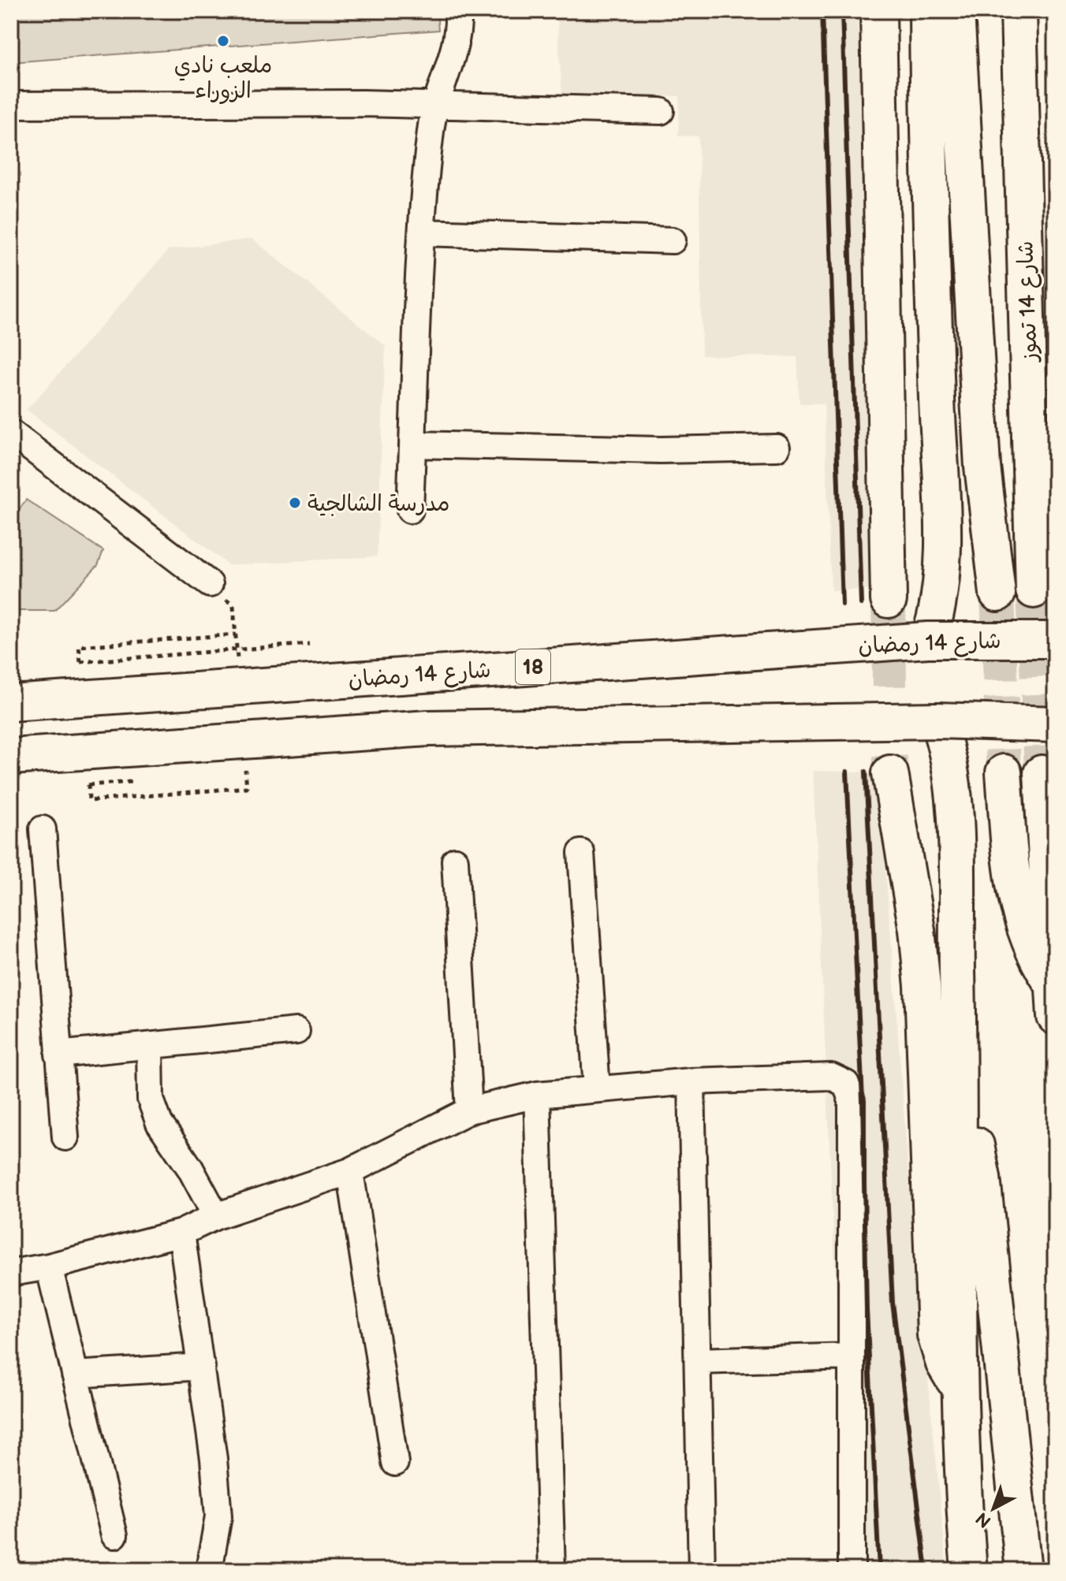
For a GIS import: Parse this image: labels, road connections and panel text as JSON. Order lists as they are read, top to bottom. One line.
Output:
{"streets":{"main road":["شارع 14 تموز","شارع 14 رمضان","18"]},"places":["ملعب نادي الزوراء","مدرسة الشالجية"],"north":"bottom left"}
